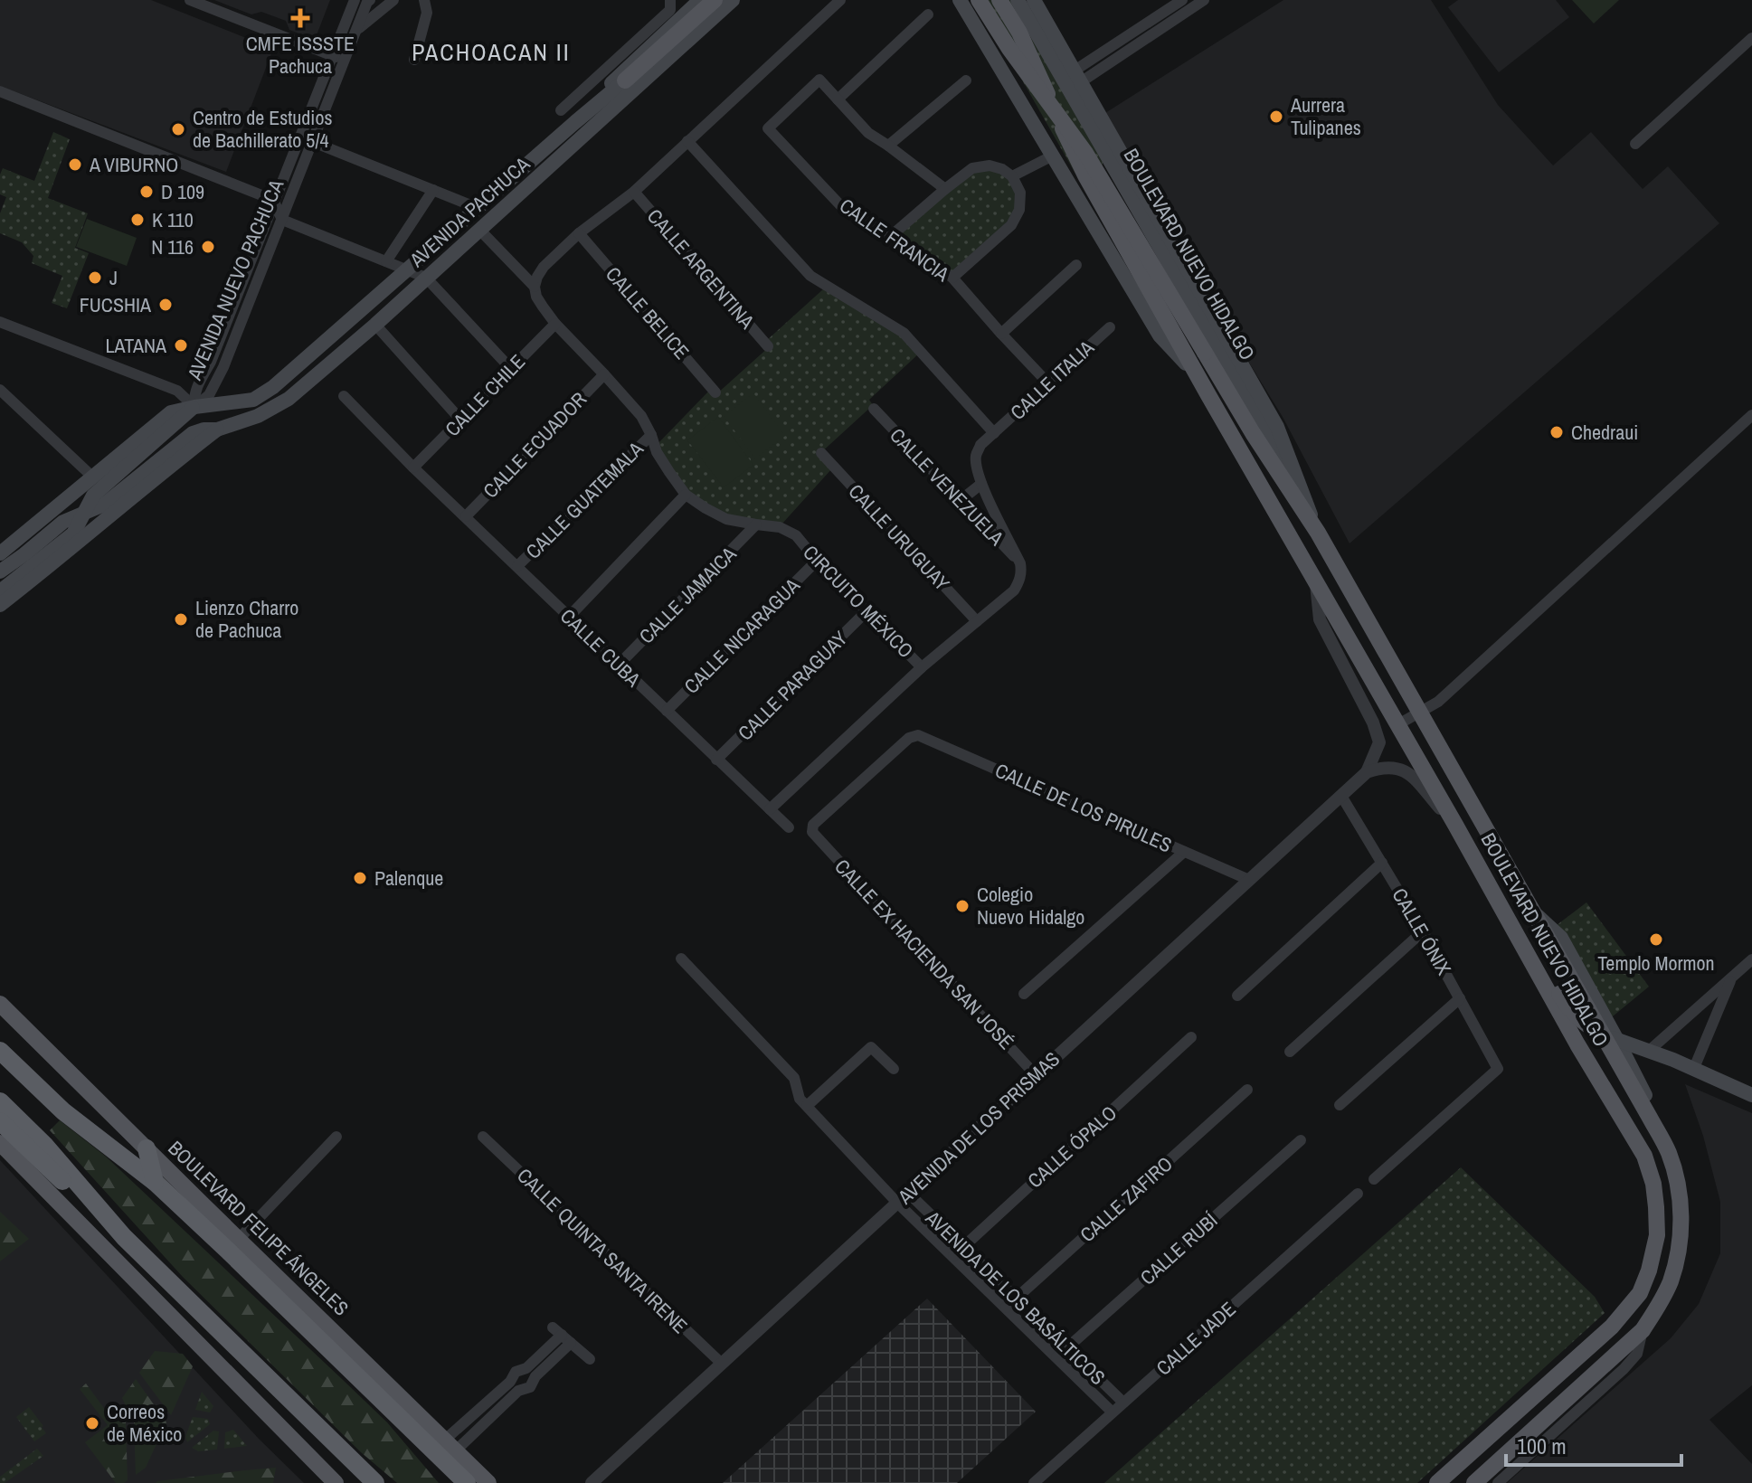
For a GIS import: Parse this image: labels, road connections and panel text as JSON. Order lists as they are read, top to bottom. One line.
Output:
{"streets":{"highway":["BOULEVARD FELIPE ÁNGELES"],"main road":["AVENIDA PACHUCA","BOULEVARD NUEVO HIDALGO","AVENIDA NUEVO PACHUCA"],"street":["CALLE FRANCIA","CALLE ARGENTINA","CALLE BELICE","CALLE ITALIA","CALLE CHILE","CALLE ECUADOR","CALLE VENEZUELA","CALLE GUATEMALA","CALLE URUGUAY","CALLE JAMAICA","CIRCUITO MÉXICO","CALLE NICARAGUA","CALLE CUBA","CALLE PARAGUAY","CALLE DE LOS PIRULES","CALLE ÓNIX","CALLE EX HACIENDA SAN JOSÉ","AVENIDA DE LOS PRISMAS","CALLE ÓPALO","CALLE ZAFIRO","CALLE RUBÍ","CALLE QUINTA SANTA IRENE","AVENIDA DE LOS BASÁLTICOS","CALLE JADE"]},"crossings":[["AVENIDA PACHUCA","AVENIDA NUEVO PACHUCA"],["CALLE FRANCIA","CALLE ITALIA"],["BOULEVARD NUEVO HIDALGO","AVENIDA DE LOS PRISMAS"],["CALLE CHILE","CIRCUITO MÉXICO"],["CALLE CHILE","CALLE CUBA"],["CALLE ECUADOR","CIRCUITO MÉXICO"],["CALLE ECUADOR","CALLE CUBA"],["CALLE VENEZUELA","CIRCUITO MÉXICO"],["CALLE GUATEMALA","CIRCUITO MÉXICO"],["CALLE GUATEMALA","CALLE CUBA"],["CALLE URUGUAY","CIRCUITO MÉXICO"],["CALLE JAMAICA","CIRCUITO MÉXICO"],["CALLE JAMAICA","CALLE CUBA"],["CIRCUITO MÉXICO","CALLE NICARAGUA"],["CIRCUITO MÉXICO","CALLE PARAGUAY"],["CALLE NICARAGUA","CALLE CUBA"],["CALLE CUBA","CALLE PARAGUAY"],["CALLE DE LOS PIRULES","CALLE EX HACIENDA SAN JOSÉ"],["CALLE DE LOS PIRULES","AVENIDA DE LOS PRISMAS"],["CALLE ÓNIX","AVENIDA DE LOS PRISMAS"],["CALLE EX HACIENDA SAN JOSÉ","AVENIDA DE LOS PRISMAS"],["AVENIDA DE LOS PRISMAS","CALLE QUINTA SANTA IRENE"],["AVENIDA DE LOS PRISMAS","AVENIDA DE LOS BASÁLTICOS"],["CALLE ÓPALO","AVENIDA DE LOS BASÁLTICOS"],["CALLE ZAFIRO","AVENIDA DE LOS BASÁLTICOS"],["CALLE RUBÍ","AVENIDA DE LOS BASÁLTICOS"],["AVENIDA DE LOS BASÁLTICOS","CALLE JADE"]],"districts":["PACHOACAN II"],"places":{"health":["CMFE ISSSTE Pachuca"],"other":["Aurrera Tulipanes","Centro de Estudios de Bachillerato 5/4","A VIBURNO","D 109","K 110","N 116","J","FUCSHIA","LATANA","Chedraui","Lienzo Charro de Pachuca","Palenque","Colegio Nuevo Hidalgo","Templo Mormon","Correos de México"]},"scale_bar":"100 m"}
